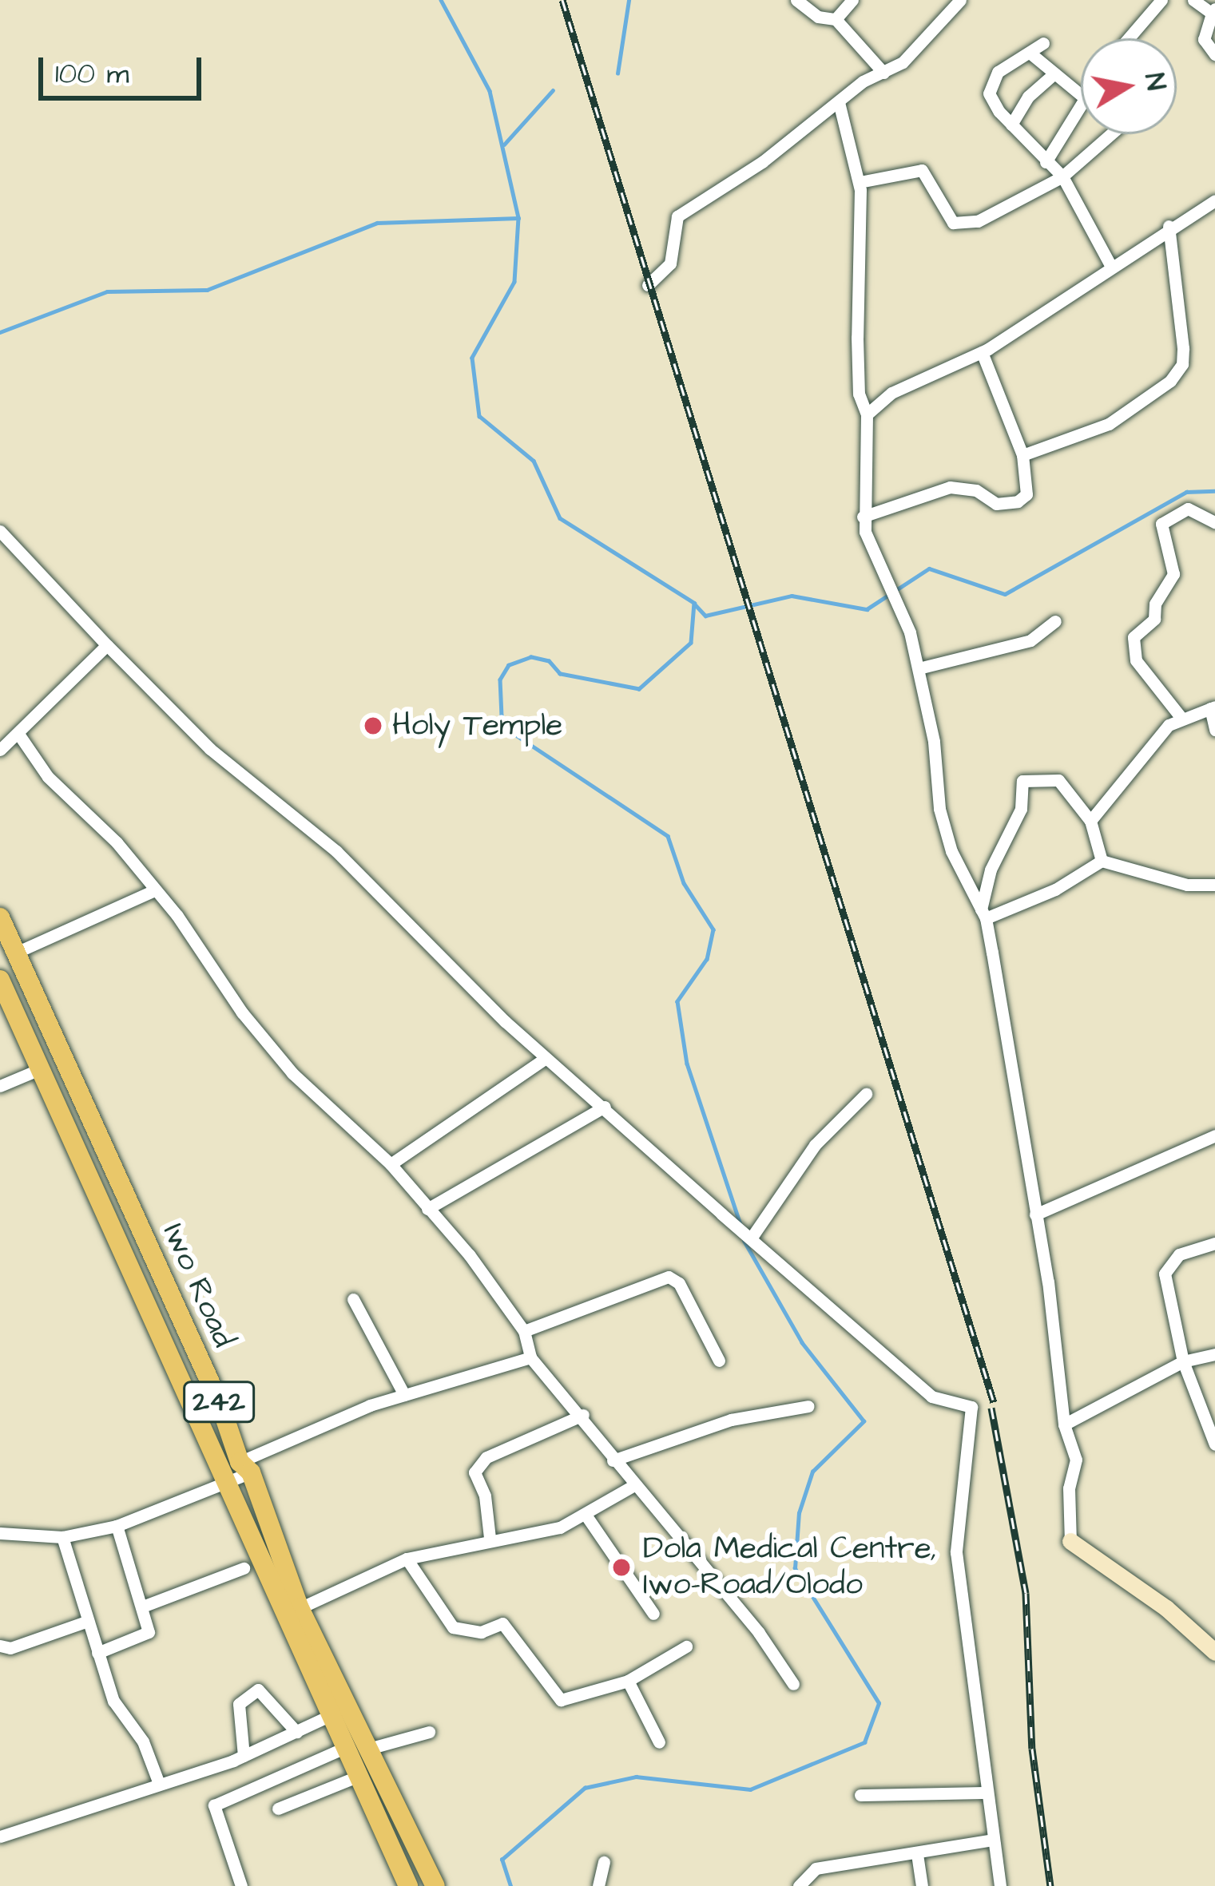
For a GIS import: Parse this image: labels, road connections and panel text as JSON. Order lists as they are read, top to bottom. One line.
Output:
{"streets":{"main road":["Iwo Road","242"]},"places":["Holy Temple","Dola Medical Centre, Iwo-Road/Olodo"],"scale_bar":"100 m","north":"right"}
